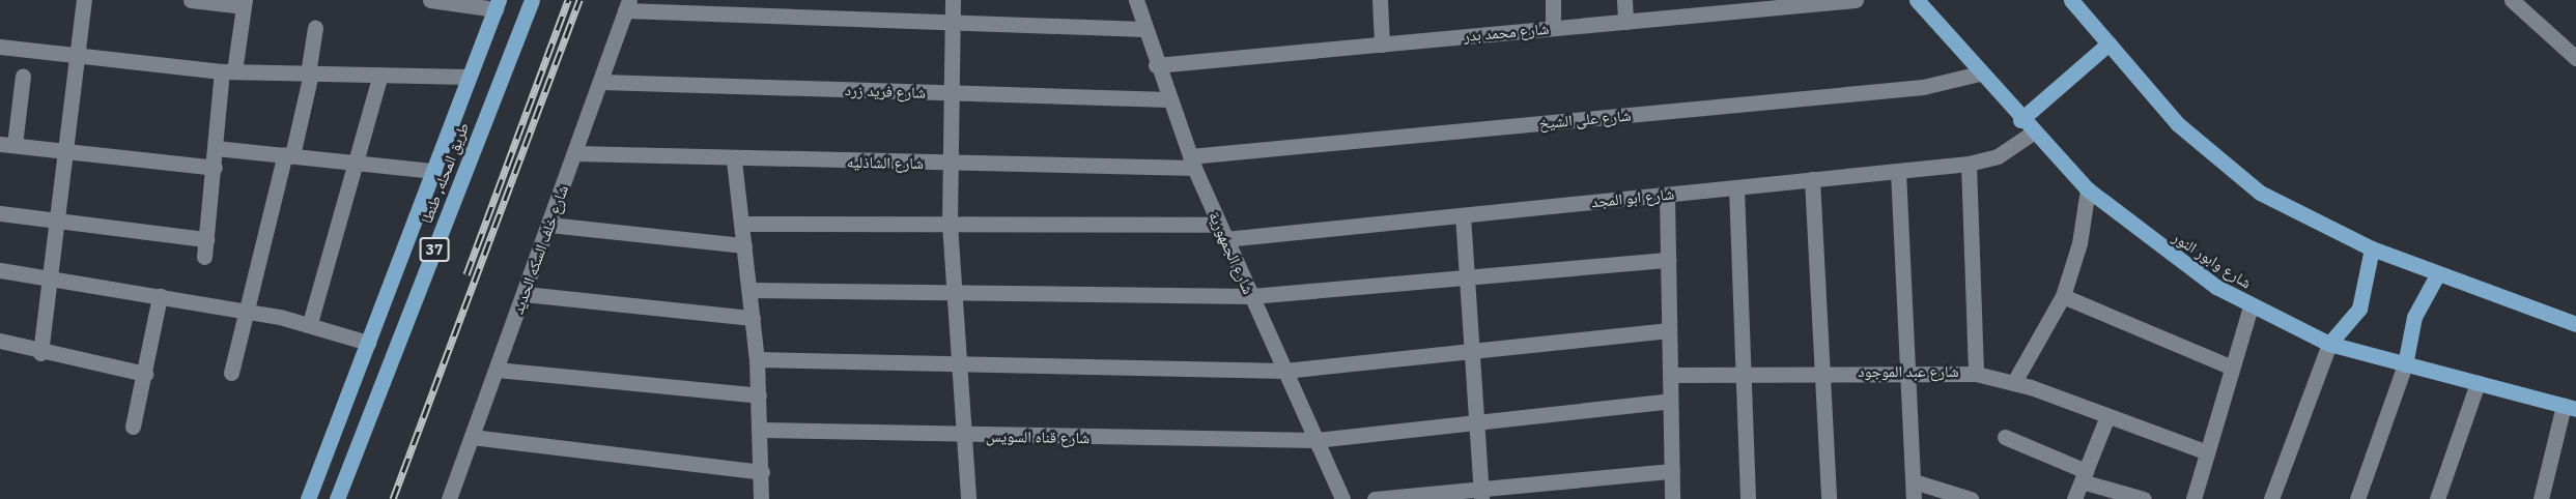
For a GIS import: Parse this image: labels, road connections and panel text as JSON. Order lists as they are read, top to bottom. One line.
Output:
{"streets":{"main road":["طريق المحله, طنطا","37","شارع وابور النور"],"street":["شارع محمد بدر","شارع فريد زرد","شارع على الشيخ","شارع الشاذليه","شارع ابو المجد","شارع خلف السكه الحديد","شارع الجمهورية","شارع عبد الموجود","شارع قناه السويس"]},"crossings":[["شارع محمد بدر","شارع الجمهورية"],["شارع فريد زرد","شارع خلف السكه الحديد"],["شارع فريد زرد","شارع الجمهورية"],["شارع على الشيخ","شارع الشاذليه"],["شارع على الشيخ","شارع الجمهورية"],["شارع على الشيخ","شارع وابور النور"],["شارع الشاذليه","شارع خلف السكه الحديد"],["شارع الشاذليه","شارع الجمهورية"],["شارع ابو المجد","شارع الجمهورية"],["شارع ابو المجد","شارع وابور النور"],["شارع الجمهورية","شارع قناه السويس"]]}
